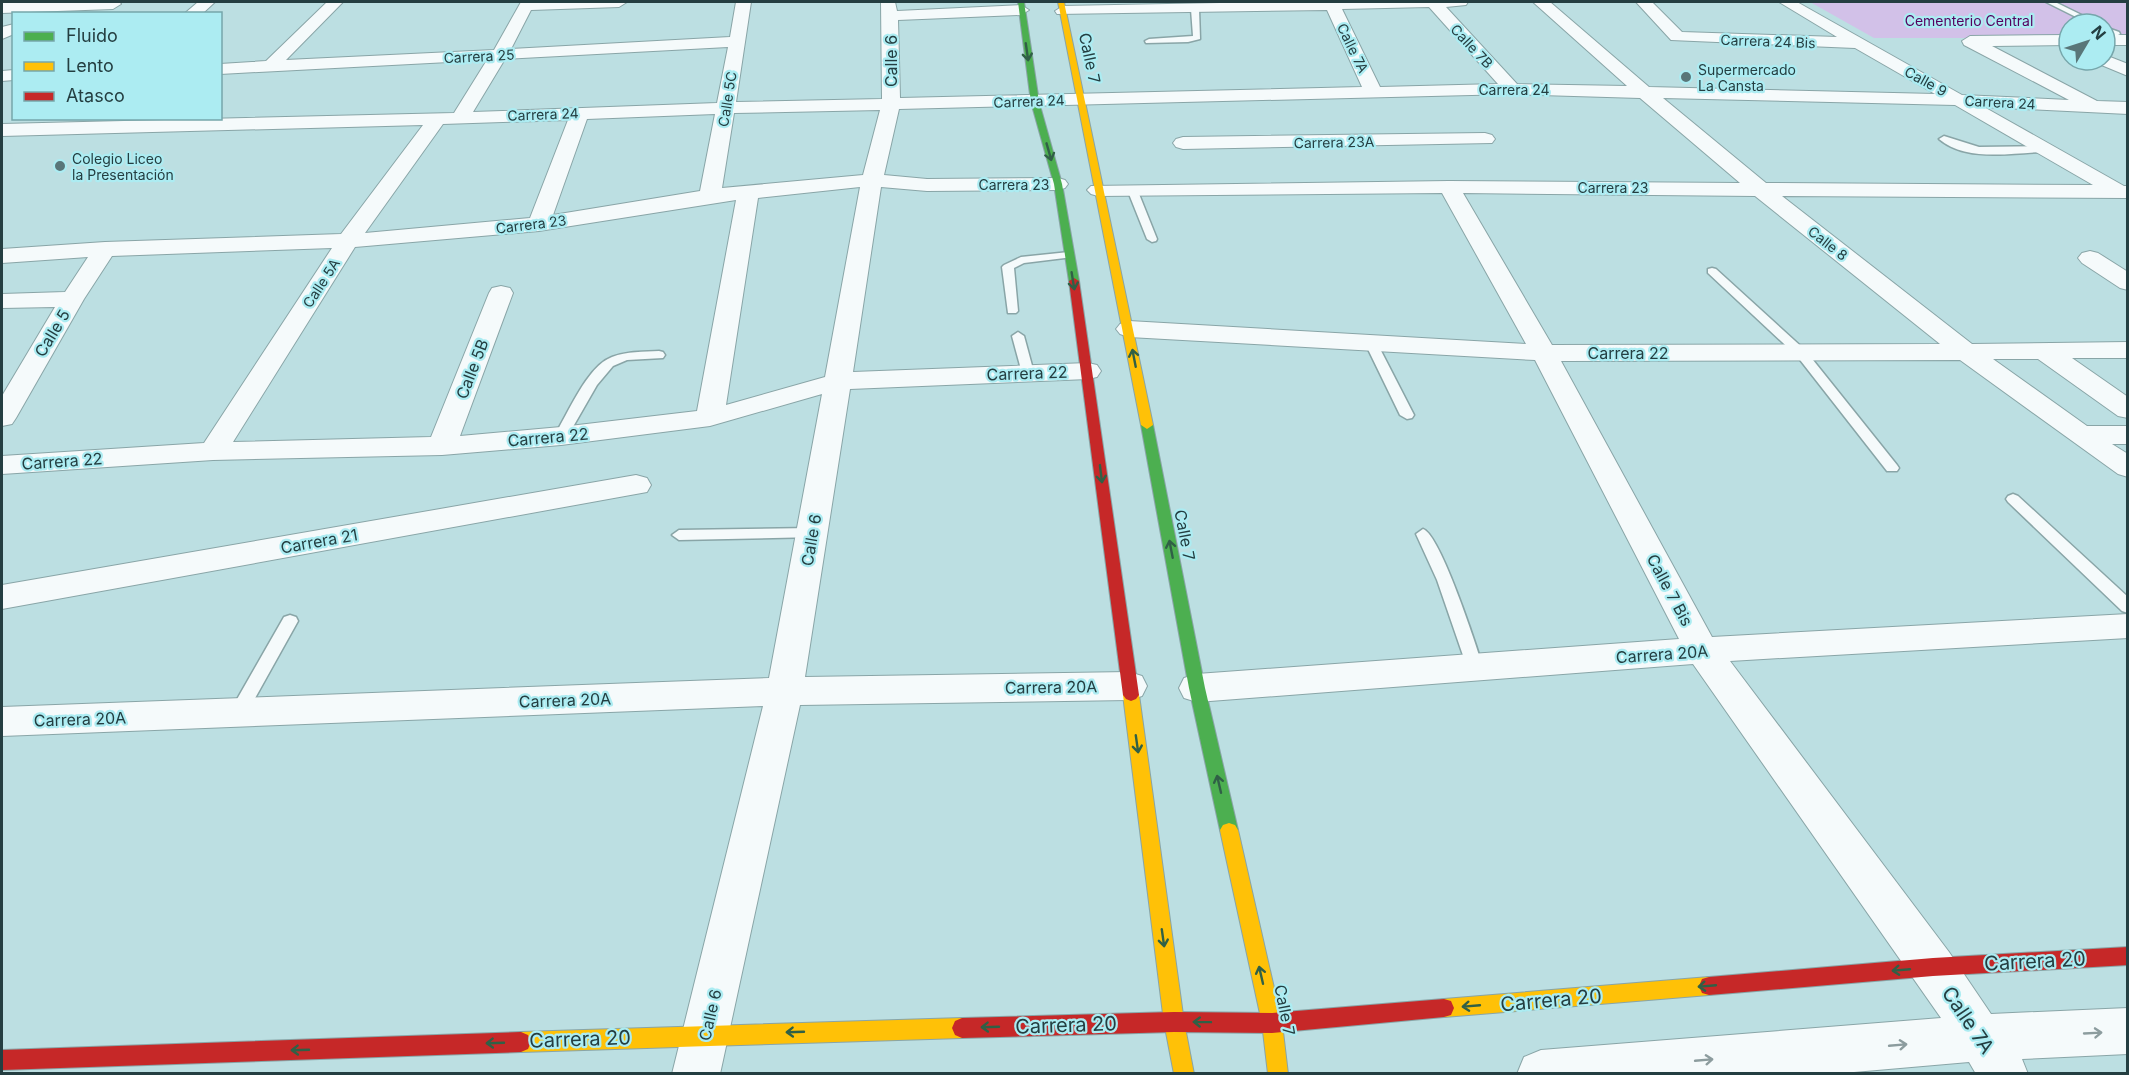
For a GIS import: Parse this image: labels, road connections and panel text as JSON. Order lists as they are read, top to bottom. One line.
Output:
{"streets":{"main road":["Calle 7","Carrera 20"],"street":["Carrera 24 Bis","Calle 7B","Calle 7A","Carrera 25","Calle 6","Calle 9","Carrera 24","Calle 5C","Carrera 23A","Carrera 23","Calle 8","Calle 5A","Calle 5","Carrera 22","Calle 5B","Carrera 21","Calle 7 Bis","Carrera 20A"]},"crossings":[["Carrera 24 Bis","Calle 9"],["Calle 7B","Carrera 24"],["Calle 7A","Carrera 24"],["Calle 7A","Calle 7 Bis"],["Calle 7A","Carrera 20"],["Carrera 25","Calle 5C"],["Carrera 25","Calle 5A"],["Calle 7","Carrera 24"],["Calle 7","Carrera 23"],["Calle 7","Carrera 22"],["Calle 7","Carrera 20A"],["Calle 7","Carrera 20"],["Calle 6","Carrera 24"],["Calle 6","Carrera 23"],["Calle 6","Carrera 22"],["Calle 6","Carrera 20A"],["Calle 6","Carrera 20"],["Calle 9","Carrera 24"],["Calle 9","Carrera 23"],["Carrera 24","Calle 5C"],["Carrera 24","Calle 8"],["Carrera 24","Calle 5A"],["Calle 5C","Carrera 23"],["Carrera 23","Calle 8"],["Carrera 23","Calle 5A"],["Carrera 23","Calle 5"],["Carrera 23","Calle 7 Bis"],["Calle 8","Carrera 22"],["Calle 5A","Carrera 22"],["Carrera 22","Calle 5B"],["Carrera 22","Calle 7 Bis"],["Calle 7 Bis","Carrera 20A"],["Calle 7 Bis","Carrera 20"]],"one_way":["Carrera 20"],"parks":["Cementerio Central"],"places":["Supermercado La Cansta","Colegio Liceo la Presentación"],"legend":["Fluido","Lento","Atasco"],"north":"top right"}
